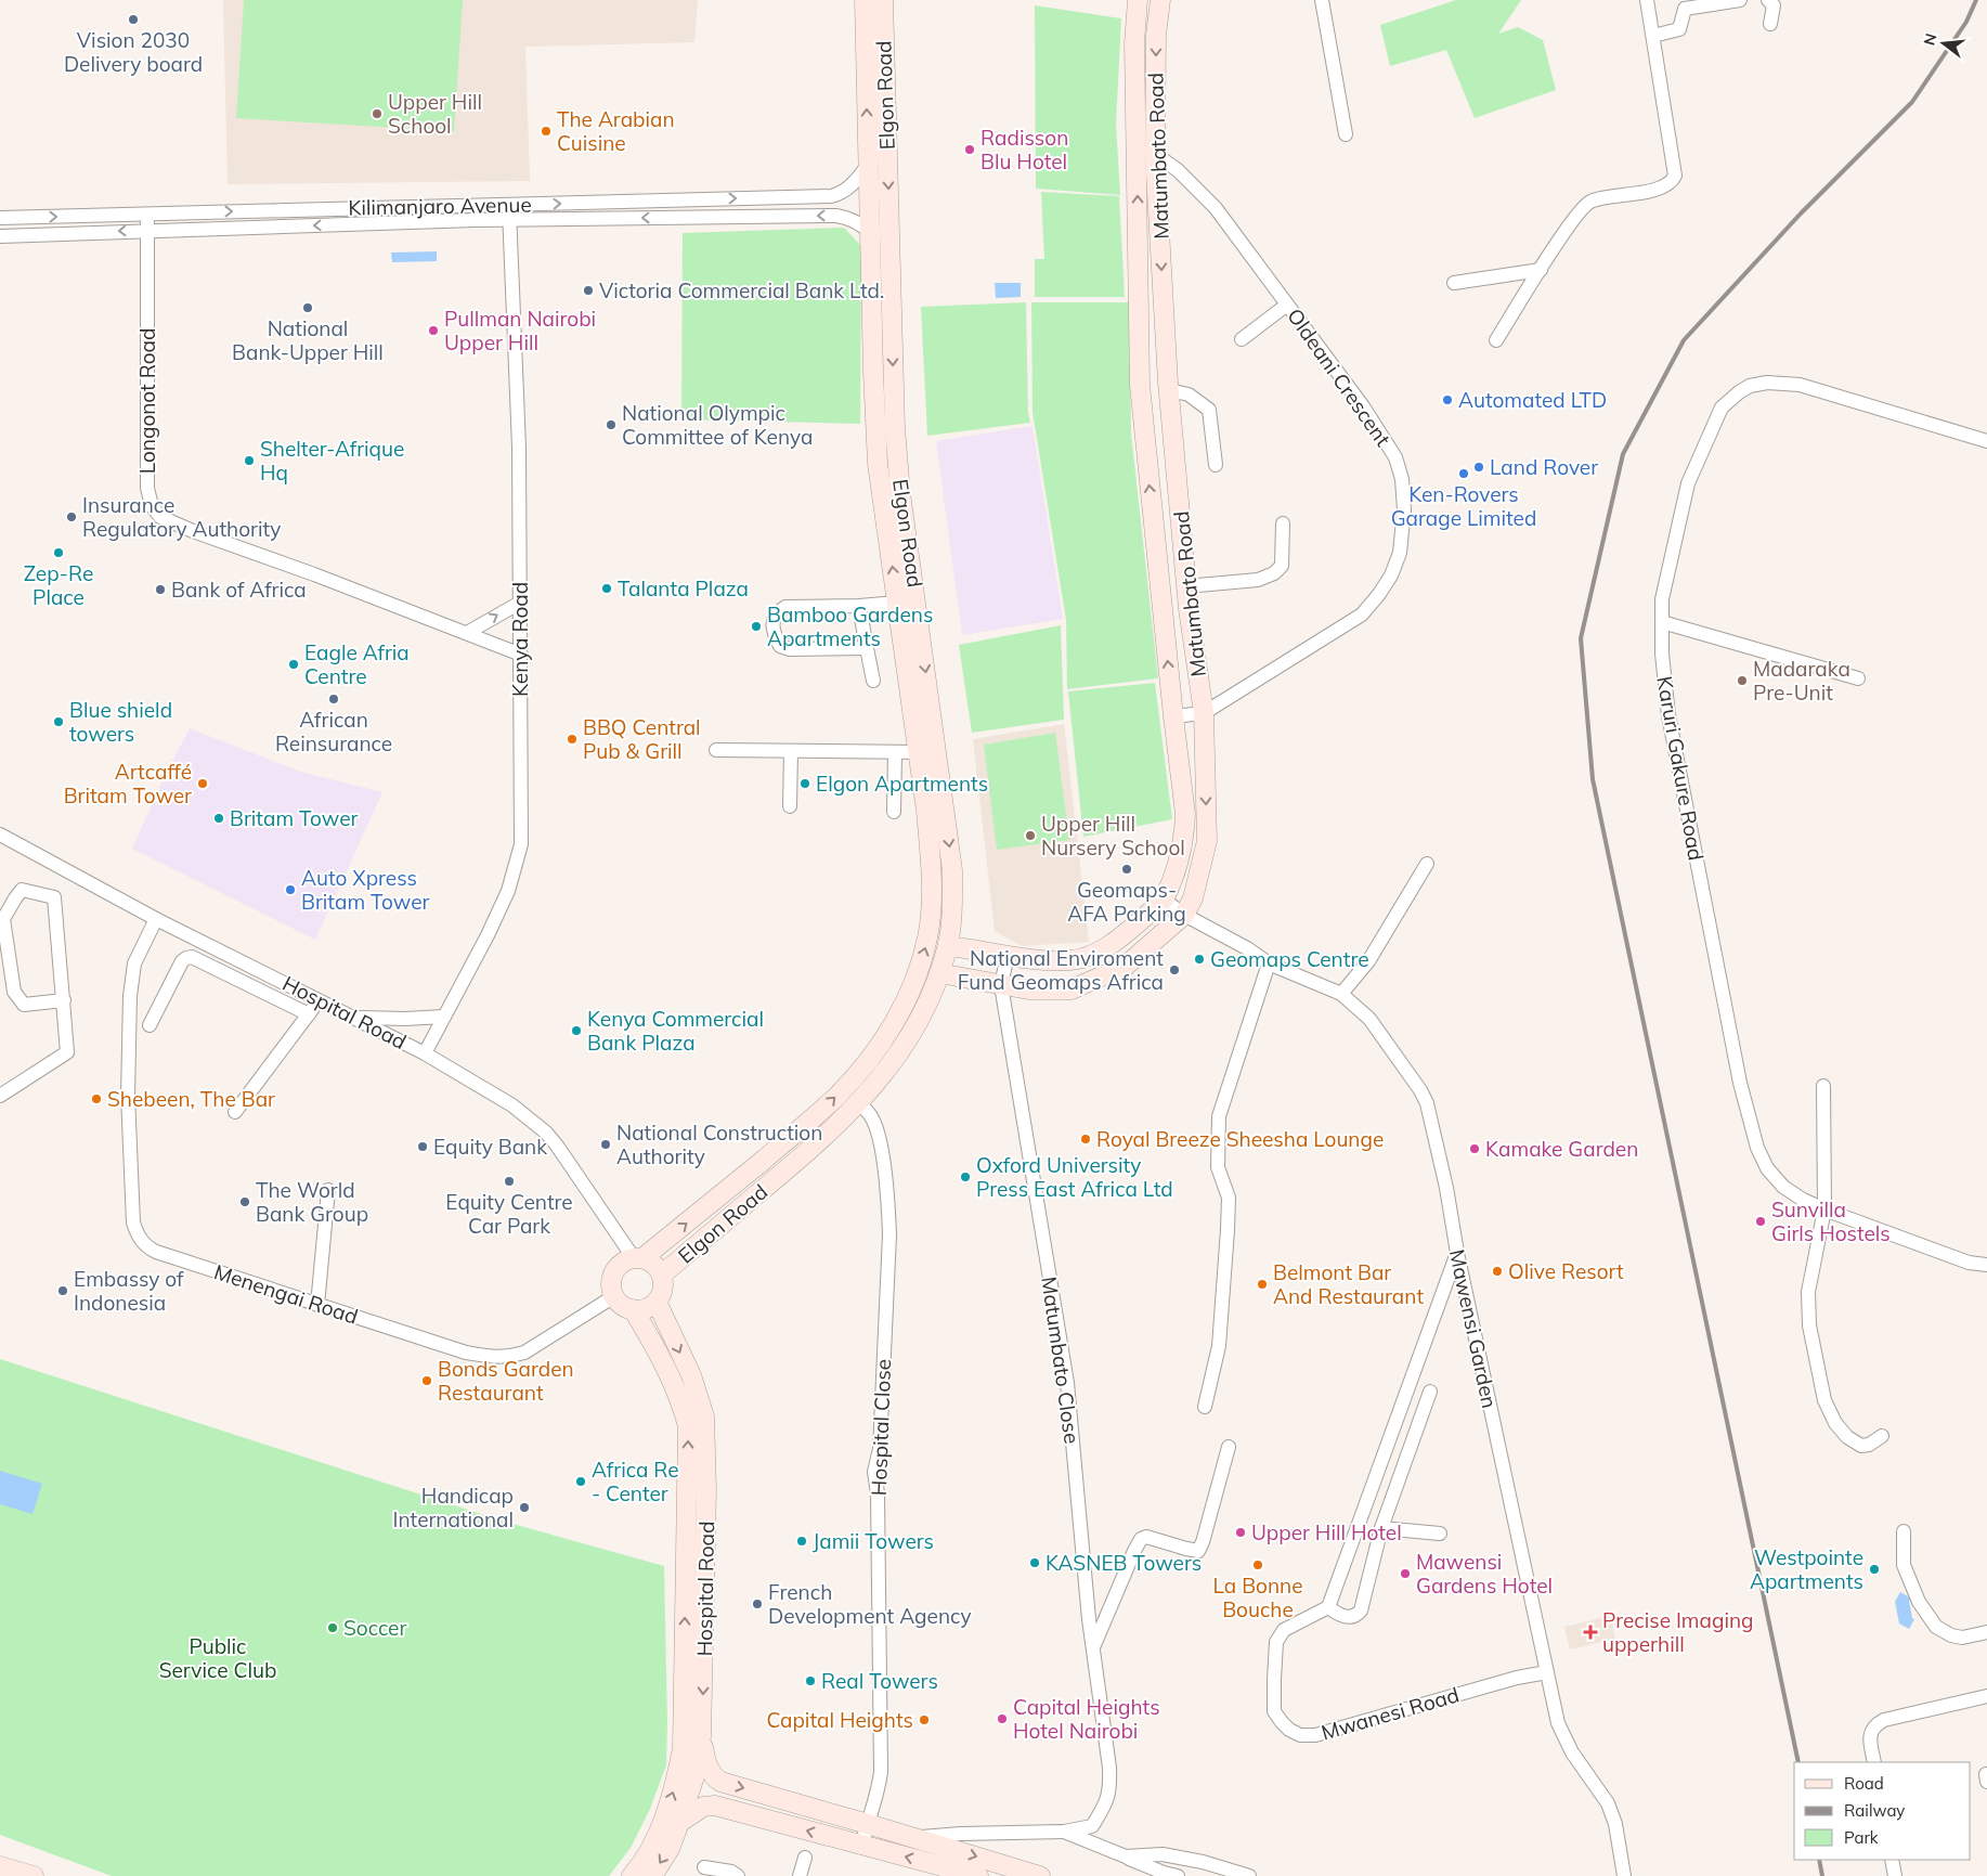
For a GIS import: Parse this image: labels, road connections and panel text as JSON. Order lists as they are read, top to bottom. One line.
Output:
{"streets":{"street":["Elgon Road","Matumbato Road","Kilimanjaro Avenue","Oldeani Crescent","Longonot Road","Kenya Road","Karuri Gakure Road","Hospital Road","Menengai Road","Mawensi Garden","Matumbato Close","Hospital Close","Mwanesi Road"]},"crossings":[["Elgon Road","Matumbato Road"],["Elgon Road","Kilimanjaro Avenue"],["Elgon Road","Hospital Road"],["Elgon Road","Menengai Road"],["Elgon Road","Hospital Close"],["Matumbato Road","Oldeani Crescent"],["Matumbato Road","Mawensi Garden"],["Matumbato Road","Matumbato Close"],["Kilimanjaro Avenue","Longonot Road"],["Kilimanjaro Avenue","Kenya Road"],["Longonot Road","Kenya Road"],["Kenya Road","Hospital Road"],["Hospital Road","Menengai Road"],["Mawensi Garden","Mwanesi Road"]],"parks":["Public Service Club"],"places":{"other":["Vision 2030 Delivery board","Upper Hill School","The Arabian Cuisine","Radisson Blu Hotel","Victoria Commercial Bank Ltd.","National Bank-Upper Hill","Pullman Nairobi Upper Hill","Automated LTD","National Olympic Committee of Kenya","Shelter-Afrique Hq","Land Rover","Ken-Rovers Garage Limited","Insurance Regulatory Authority","Zep-Re Place","Talanta Plaza","Bank of Africa","Bamboo Gardens Apartments","Eagle Afria Centre","Madaraka Pre-Unit","African Reinsurance","Blue shield towers","BBQ Central Pub & Grill","Artcaffé Britam Tower","Elgon Apartments","Britam Tower","Upper Hill Nursery School","Geomaps- AFA Parking","Auto Xpress Britam Tower","Geomaps Centre","National Enviroment Fund Geomaps Africa","Kenya Commercial Bank Plaza","Shebeen, The Bar","Royal Breeze Sheesha Lounge","National Construction Authority","Equity Bank","Kamake Garden","Oxford University Press East Africa Ltd","Equity Centre Car Park","The World Bank Group","Sunvilla Girls Hostels","Olive Resort","Belmont Bar And Restaurant","Embassy of Indonesia","Bonds Garden Restaurant","Africa Re - Center","Handicap International","Upper Hill Hotel","Jamii Towers","KASNEB Towers","La Bonne Bouche","Westpointe Apartments","Mawensi Gardens Hotel","French Development Agency","Soccer","Real Towers","Capital Heights Hotel Nairobi","Capital Heights"],"health":["Precise Imaging upperhill"]},"legend":["Road","Railway","Park"],"north":"left"}
